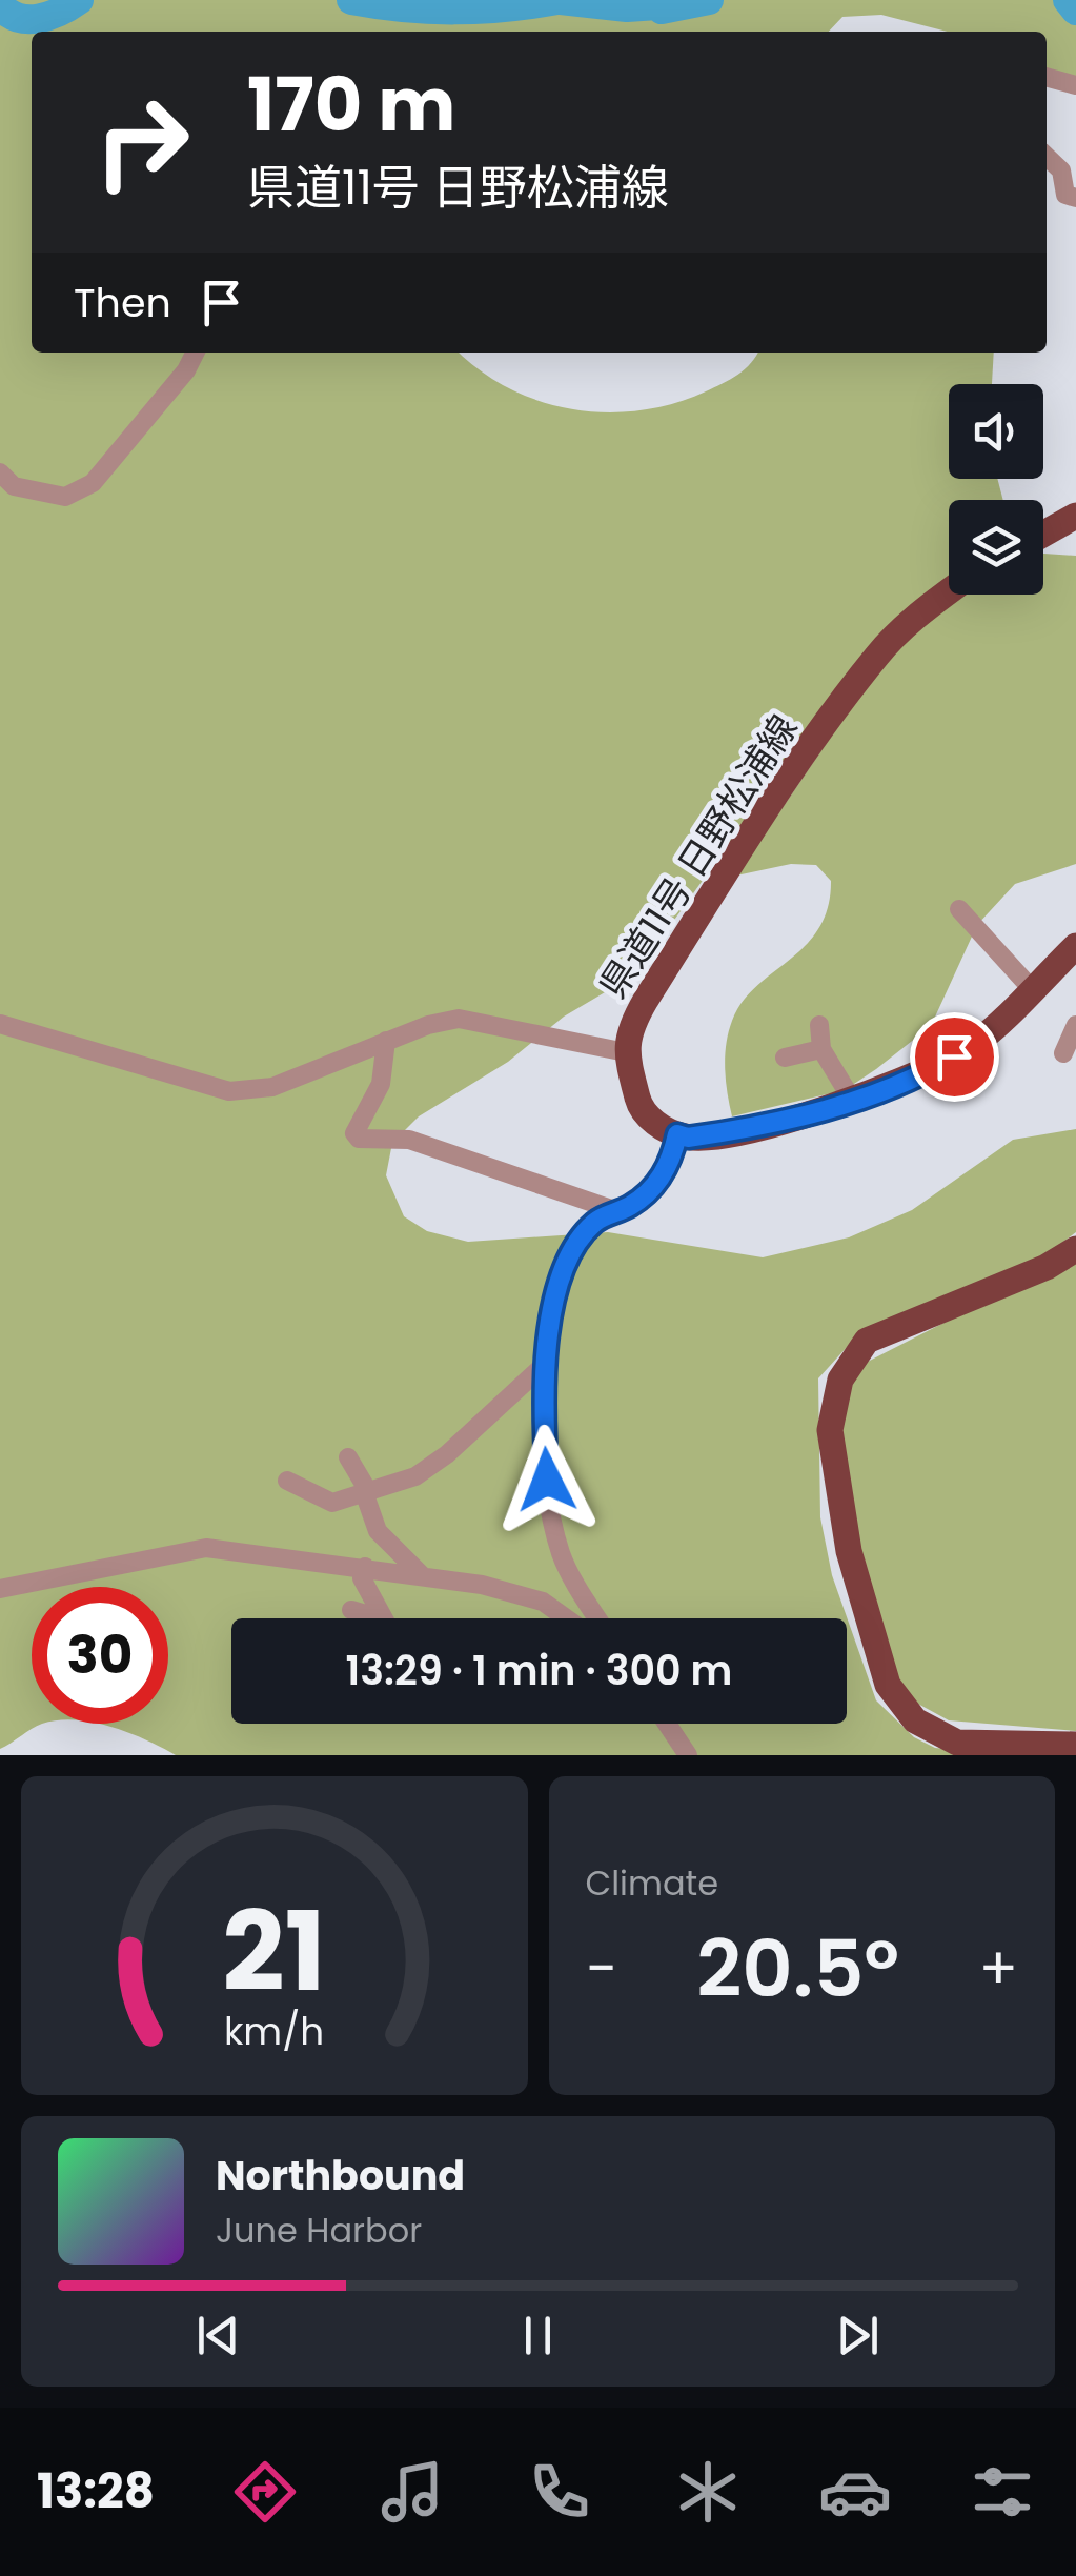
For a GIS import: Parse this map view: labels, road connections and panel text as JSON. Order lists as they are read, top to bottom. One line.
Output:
{"streets":{"main road":["県道11号 日野松浦線"]},"page":{"turn":["170 m","県道11号 日野松浦線"],"then":"Then","limit":"30","trip":"13:29 · 1 min · 300 m","tile":"Climate","heat":["−","20.5°","+"],"song":["Northbound","June Harbor"],"tabs":"13:28","gauge":["21","km/h"]}}
